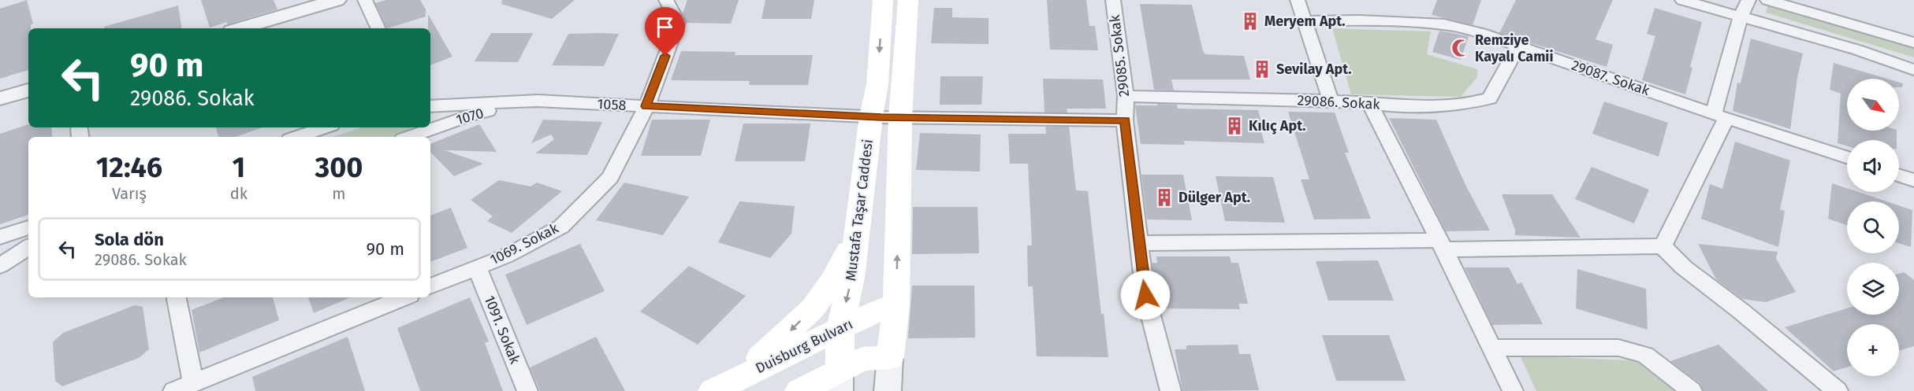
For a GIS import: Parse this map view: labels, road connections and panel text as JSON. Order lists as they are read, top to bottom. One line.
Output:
{"streets":{"main road":["Mustafa Taşar Caddesi","Duisburg Bulvarı"],"street":["29085. Sokak","29087. Sokak","29086. Sokak","1058","1070","1069. Sokak","1091. Sokak"]},"crossings":[["29085. Sokak","29086. Sokak"],["29087. Sokak","29086. Sokak"],["1058","1070"],["1058","Mustafa Taşar Caddesi"],["1058","1069. Sokak"],["Mustafa Taşar Caddesi","Duisburg Bulvarı"],["1069. Sokak","1091. Sokak"]],"places":{"building":["Meryem Apt.","Sevilay Apt.","Kılıç Apt.","Dülger Apt."],"mosque":["Remziye Kayalı Camii"]},"north":"bottom right","page":{"turn":["90 m","29086. Sokak"],"map_buttons":"+","eta":["12:46","Varış","1","dk","300","m"],"list":[{"name":"Sola dön","note":"29086. Sokak","value":"90 m"}]}}
